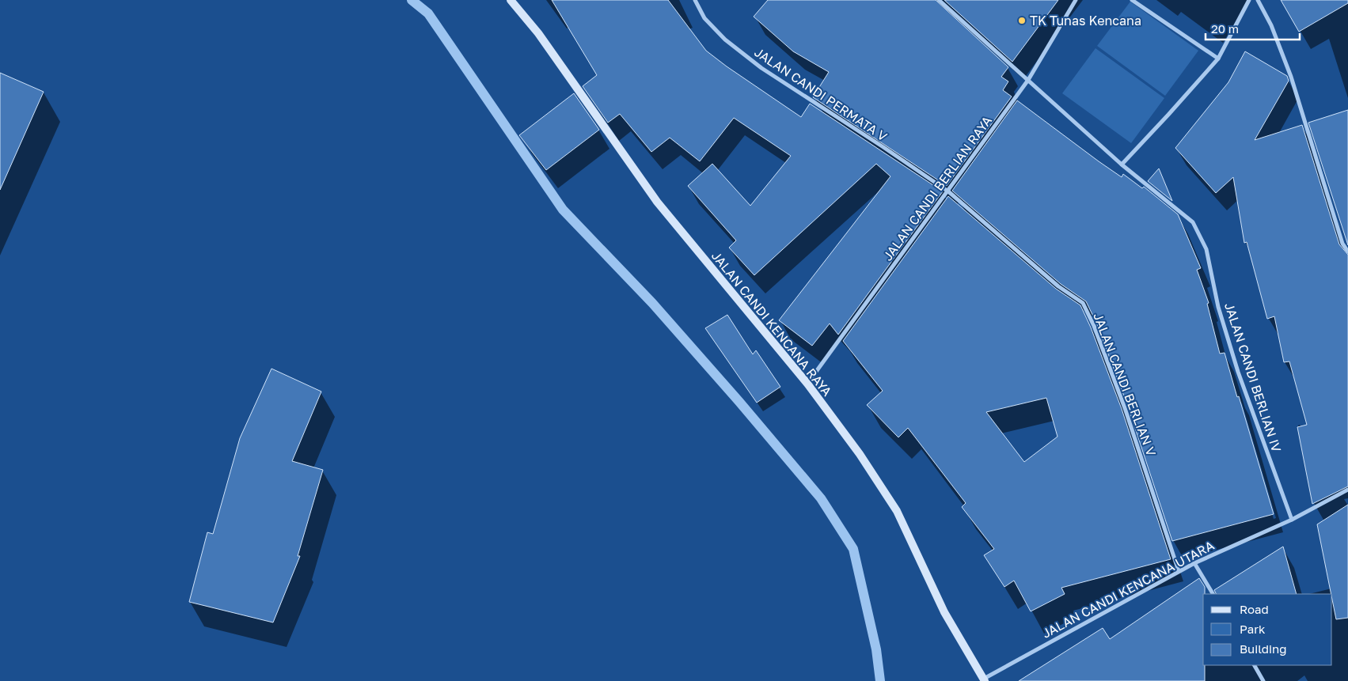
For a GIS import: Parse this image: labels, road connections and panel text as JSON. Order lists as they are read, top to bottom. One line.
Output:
{"streets":{"street":["JALAN CANDI PERMATA V","JALAN CANDI BERLIAN RAYA","JALAN CANDI KENCANA RAYA","JALAN CANDI BERLIAN IV","JALAN CANDI BERLIAN V","JALAN CANDI KENCANA UTARA"]},"crossings":[["JALAN CANDI PERMATA V","JALAN CANDI BERLIAN RAYA"],["JALAN CANDI PERMATA V","JALAN CANDI BERLIAN V"],["JALAN CANDI BERLIAN RAYA","JALAN CANDI KENCANA RAYA"],["JALAN CANDI BERLIAN RAYA","JALAN CANDI BERLIAN IV"],["JALAN CANDI BERLIAN RAYA","JALAN CANDI BERLIAN V"],["JALAN CANDI KENCANA RAYA","JALAN CANDI KENCANA UTARA"],["JALAN CANDI BERLIAN IV","JALAN CANDI KENCANA UTARA"],["JALAN CANDI BERLIAN V","JALAN CANDI KENCANA UTARA"]],"places":["TK Tunas Kencana"],"legend":["Road","Park","Building"],"scale_bar":"20 m"}
